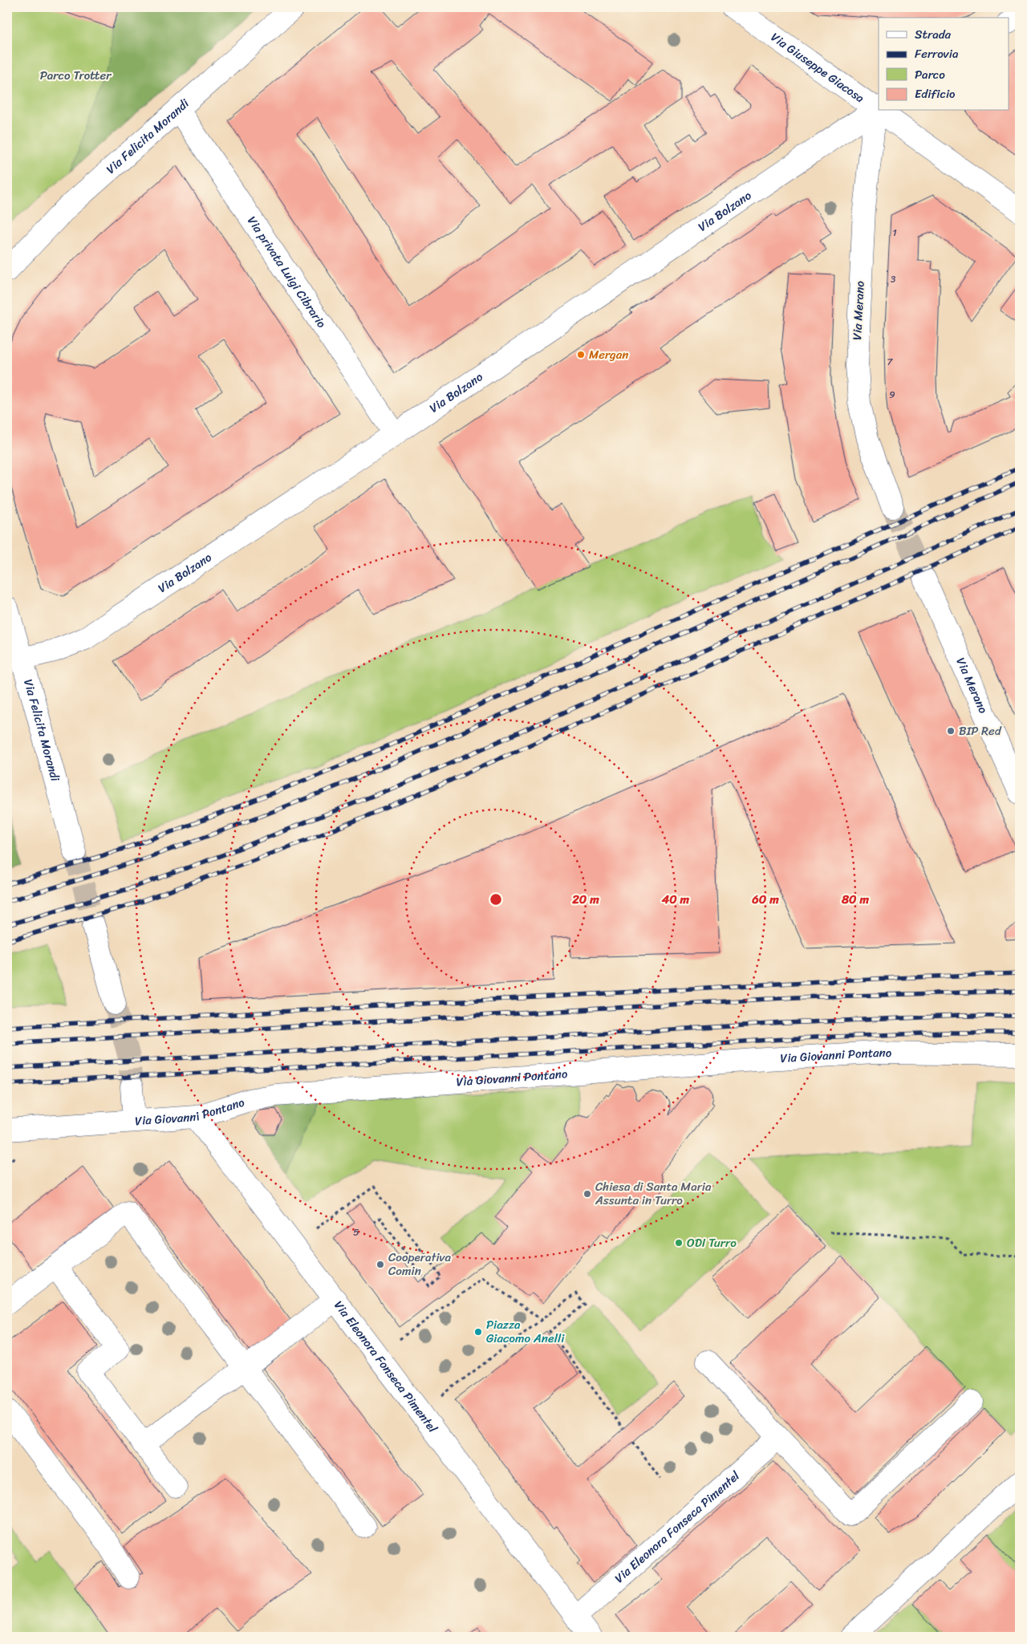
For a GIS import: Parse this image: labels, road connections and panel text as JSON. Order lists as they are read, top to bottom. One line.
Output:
{"streets":{"street":["Via Giuseppe Giacosa","Via Felicita Morandi","Via Bolzano","Via privata Luigi Cibrario","Via Merano","Via Giovanni Pontano","Via Eleonora Fonseca Pimentel"]},"crossings":[["Via Giuseppe Giacosa","Via Bolzano"],["Via Giuseppe Giacosa","Via Merano"],["Via Felicita Morandi","Via Bolzano"],["Via Felicita Morandi","Via privata Luigi Cibrario"],["Via Bolzano","Via privata Luigi Cibrario"],["Via Bolzano","Via Merano"],["Via Giovanni Pontano","Via Eleonora Fonseca Pimentel"]],"parks":["Parco Trotter"],"places":["Mergan","BIP Red","Chiesa di Santa Maria Assunta in Turro","ODI Turro","Cooperativa Comin","Piazza Giacomo Anelli"],"house_numbers":["1","3","7","9","5"],"legend":["Strada","Ferrovia","Parco","Edificio"],"rings":["20 m","40 m","60 m","80 m"]}
